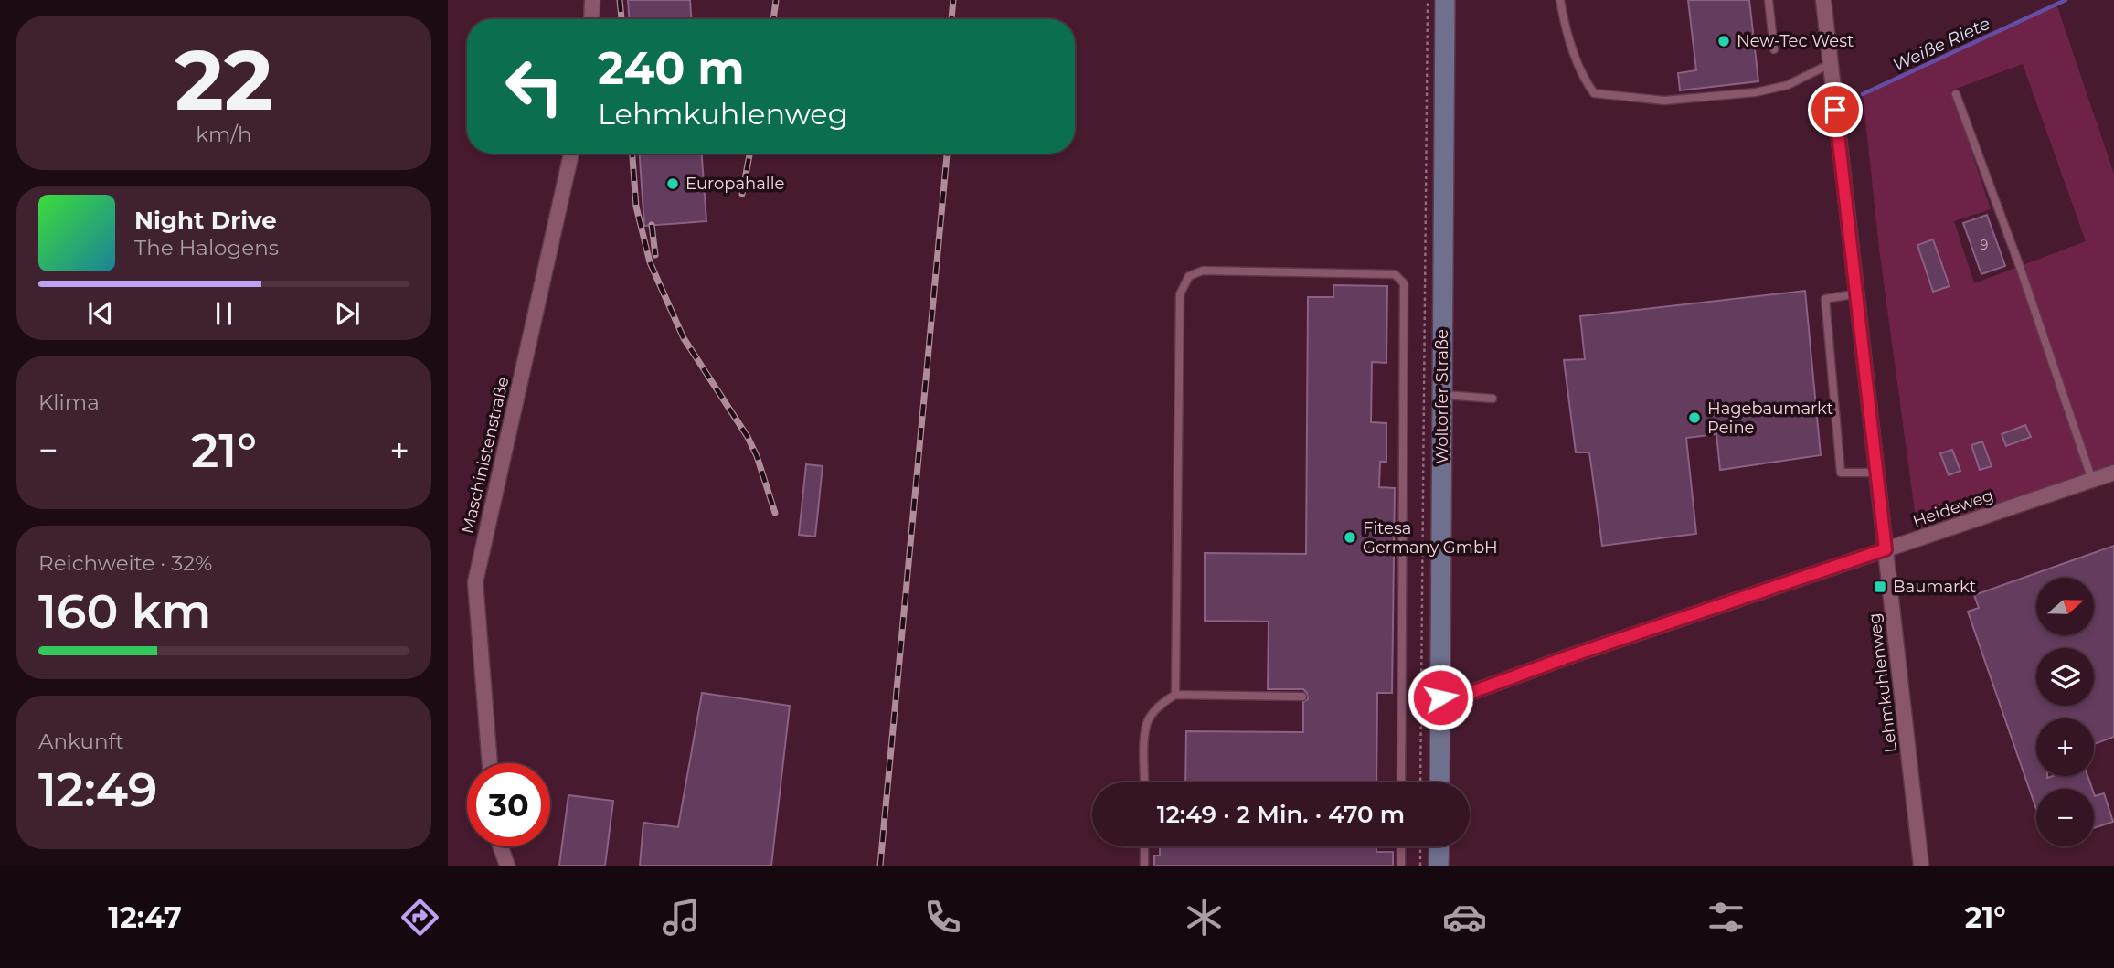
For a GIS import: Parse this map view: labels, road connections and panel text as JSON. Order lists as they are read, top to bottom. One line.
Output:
{"streets":{"main road":["Woltorfer Straße"],"street":["Maschinistenstraße","Heideweg","Lehmkuhlenweg"]},"crossings":[["Woltorfer Straße","Heideweg"],["Heideweg","Lehmkuhlenweg"]],"water":["Weiße Riete"],"places":{"other":["New-Tec West","Europahalle","Hagebaumarkt Peine","Fitesa Germany GmbH"],"transit":["Baumarkt"]},"house_numbers":["9"],"north":"right","page":{"tile":[["22","km/h"],"Klima",["Reichweite · 32%","160 km"],["Ankunft","12:49"]],"turn":["240 m","Lehmkuhlenweg"],"song":["Night Drive","The Halogens"],"heat":["−","21°","+"],"map_buttons":["+","−"],"limit":"30","trip":"12:49 · 2 Min. · 470 m","tabs":["12:47","21°"]}}
